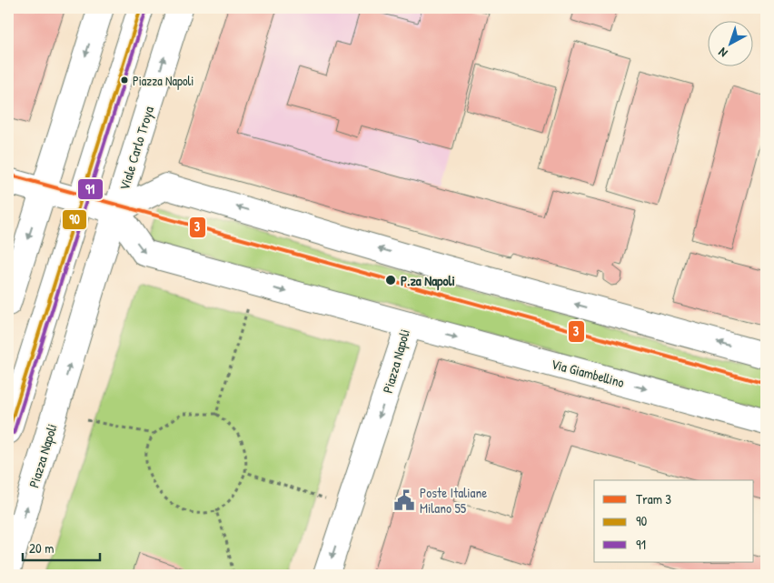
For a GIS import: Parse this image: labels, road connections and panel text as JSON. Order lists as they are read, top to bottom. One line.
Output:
{"streets":{"street":["Viale Carlo Troya","Piazza Napoli","Via Giambellino"]},"crossings":[["Viale Carlo Troya","Piazza Napoli"],["Piazza Napoli","Via Giambellino"]],"places":{"other":["Piazza Napoli","P.za Napoli"],"public building":["Poste Italiane Milano 55"]},"lines":["transit line 90","transit line 91","tram line 3"],"legend":["Tram 3","90","91"],"scale_bar":"20 m","north":"bottom left"}
